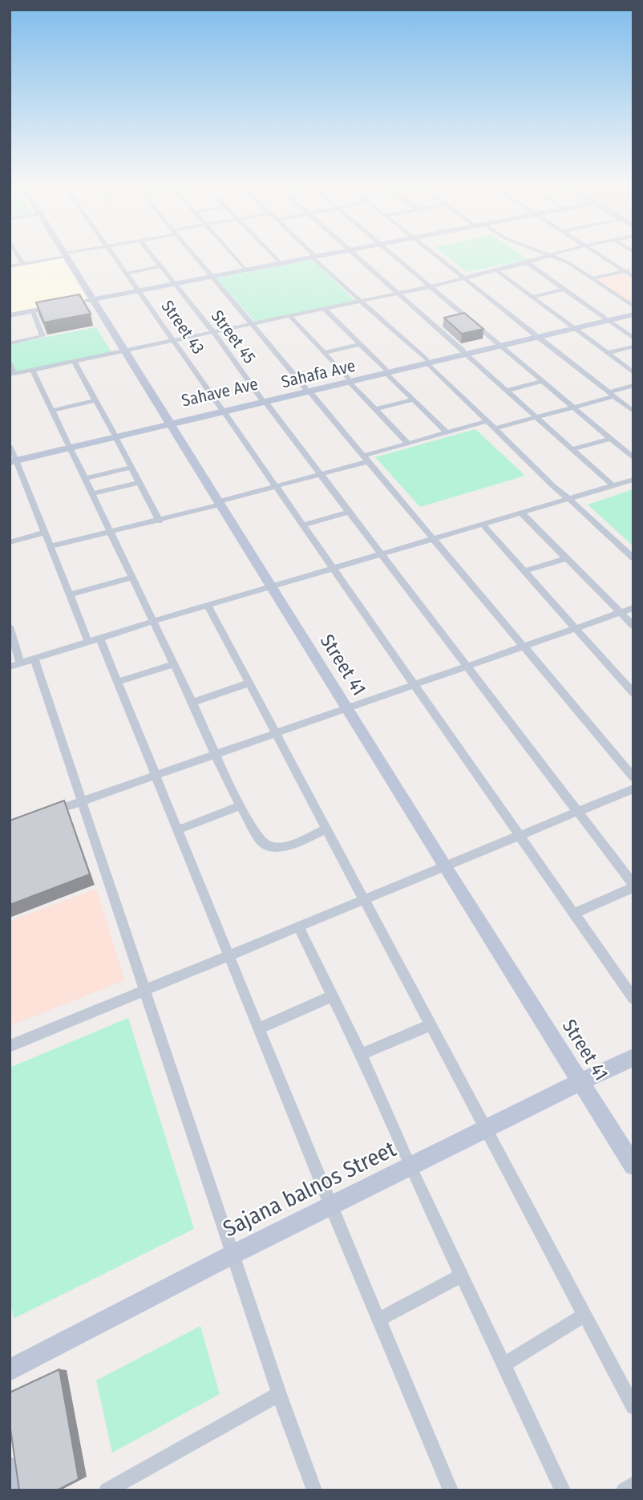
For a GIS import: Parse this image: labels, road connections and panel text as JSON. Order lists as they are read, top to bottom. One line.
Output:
{"streets":{"main road":["Sahafa Ave","Street 41","Sajana balnos Street"],"street":["Street 43","Street 45"]},"crossings":[["Street 43","Sahafa Ave"],["Street 45","Sahafa Ave"],["Sahafa Ave","Street 41"],["Street 41","Sajana balnos Street"]]}
